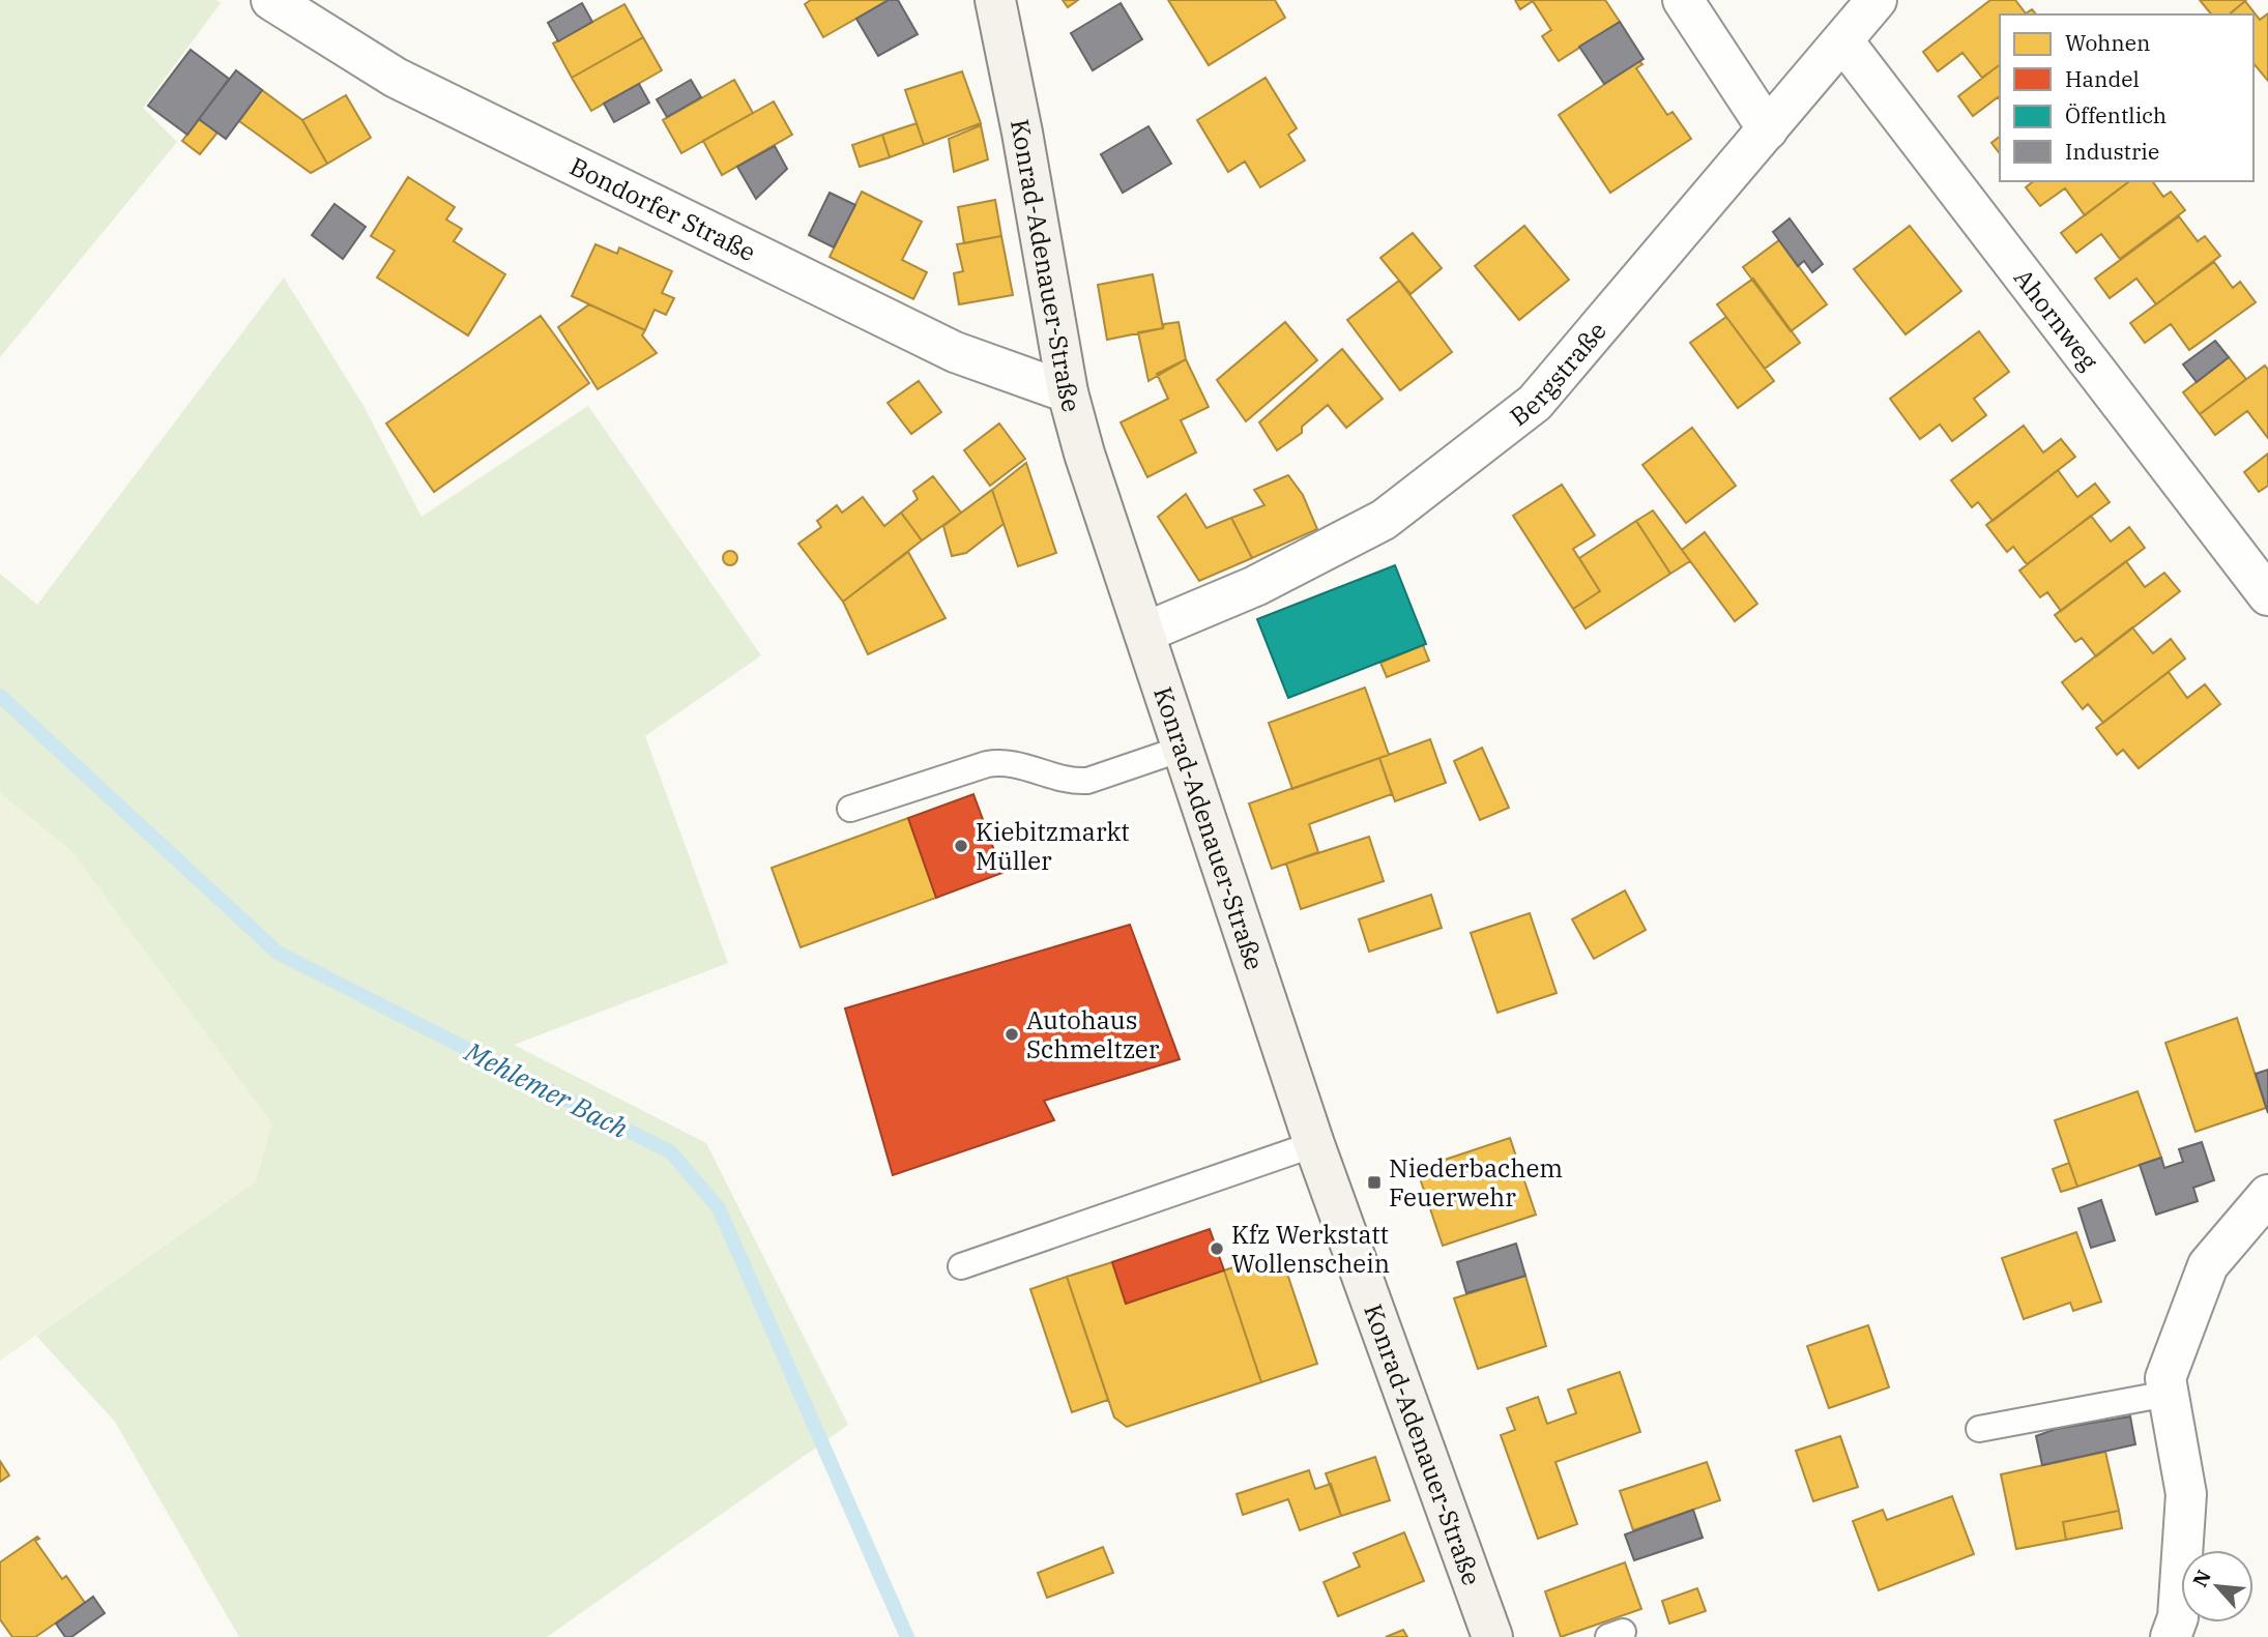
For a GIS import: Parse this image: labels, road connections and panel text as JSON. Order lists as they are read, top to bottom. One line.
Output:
{"streets":{"main road":["Konrad-Adenauer-Straße"],"street":["Bondorfer Straße","Ahornweg","Bergstraße"]},"crossings":[["Bondorfer Straße","Konrad-Adenauer-Straße"],["Konrad-Adenauer-Straße","Bergstraße"],["Ahornweg","Bergstraße"]],"water":["Mehlemer Bach"],"places":{"other":["Kiebitzmarkt Müller","Autohaus Schmeltzer","Kfz Werkstatt Wollenschein"],"transit":["Niederbachem Feuerwehr"]},"legend":["Wohnen","Handel","Öffentlich","Industrie"],"north":"top left"}
